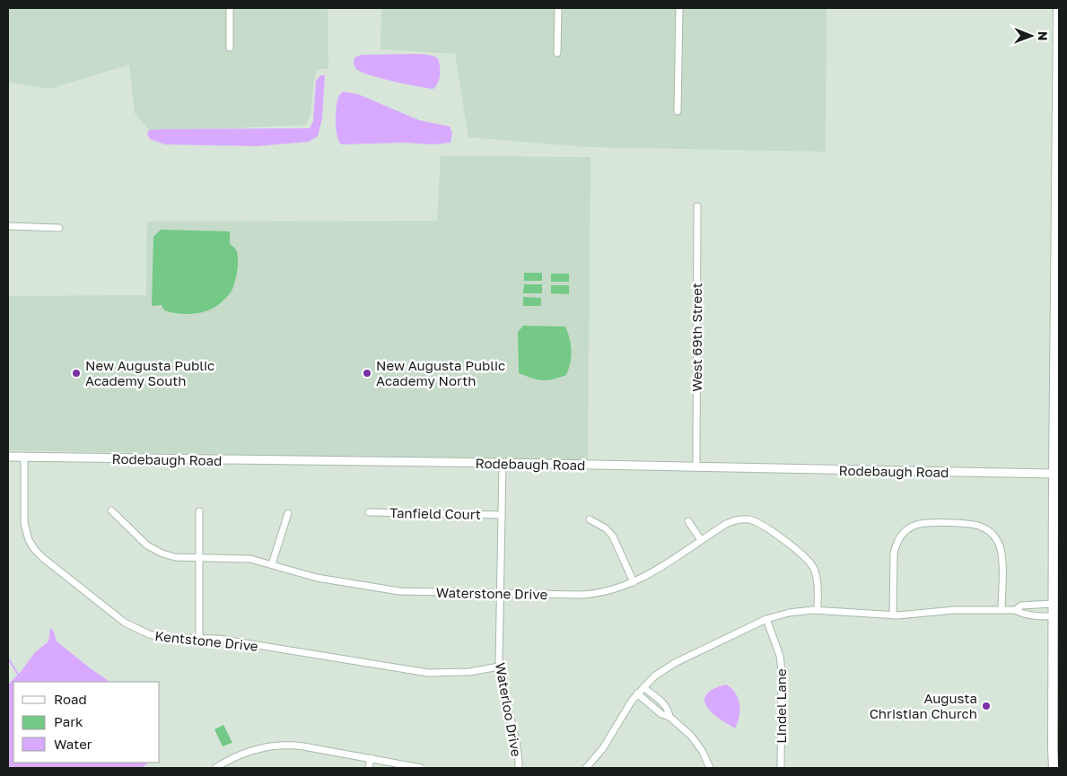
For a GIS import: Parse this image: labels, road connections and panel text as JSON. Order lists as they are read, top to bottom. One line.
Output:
{"streets":{"street":["West 69th Street","Rodebaugh Road","Tanfield Court","Waterstone Drive","Kentstone Drive","Lindel Lane","Waterloo Drive"]},"crossings":[["West 69th Street","Rodebaugh Road"],["Rodebaugh Road","Kentstone Drive"],["Rodebaugh Road","Waterloo Drive"],["Tanfield Court","Waterloo Drive"],["Waterstone Drive","Waterloo Drive"],["Kentstone Drive","Waterloo Drive"]],"places":["New Augusta Public Academy South","New Augusta Public Academy North","Augusta Christian Church"],"legend":["Road","Park","Water"],"north":"right"}
